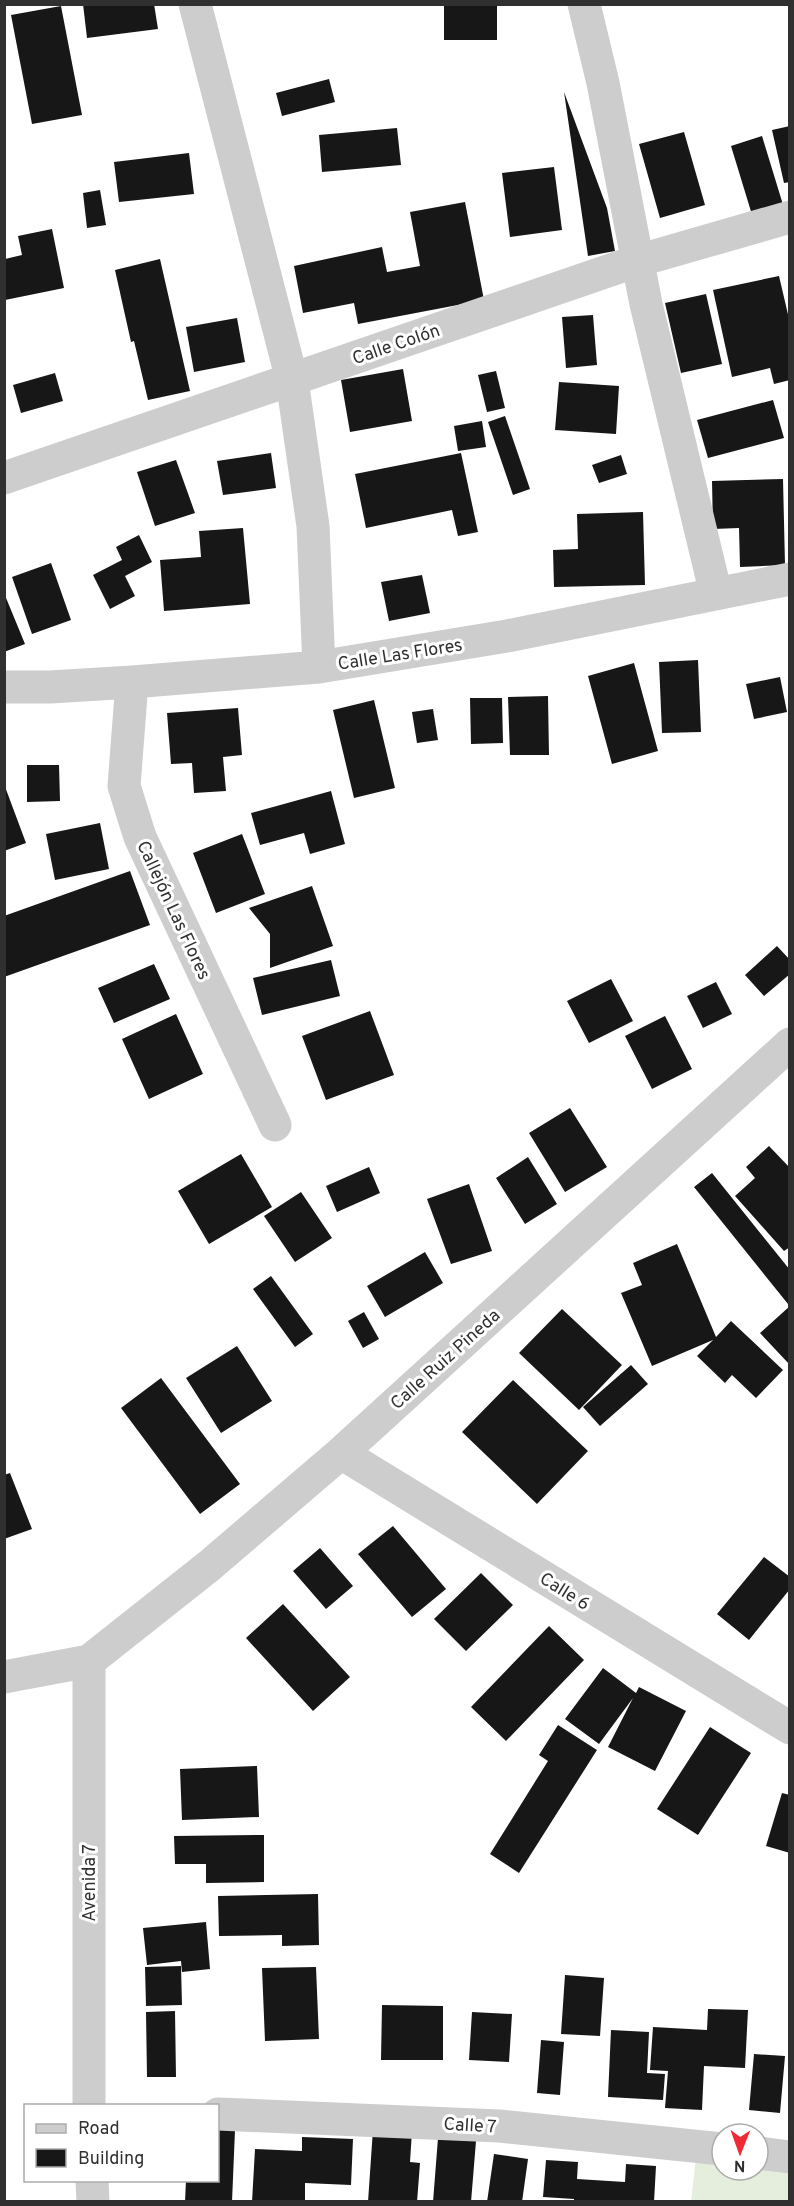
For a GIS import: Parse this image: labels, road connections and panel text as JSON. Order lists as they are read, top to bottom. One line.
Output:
{"streets":{"street":["Calle Colón","Calle Las Flores","Callejón Las Flores","Calle Ruiz Pineda","Calle 6","Avenida 7","Calle 7"]},"crossings":[["Calle Las Flores","Callejón Las Flores"],["Calle Ruiz Pineda","Calle 6"],["Calle Ruiz Pineda","Avenida 7"]],"legend":["Road","Building"],"north":"bottom"}
